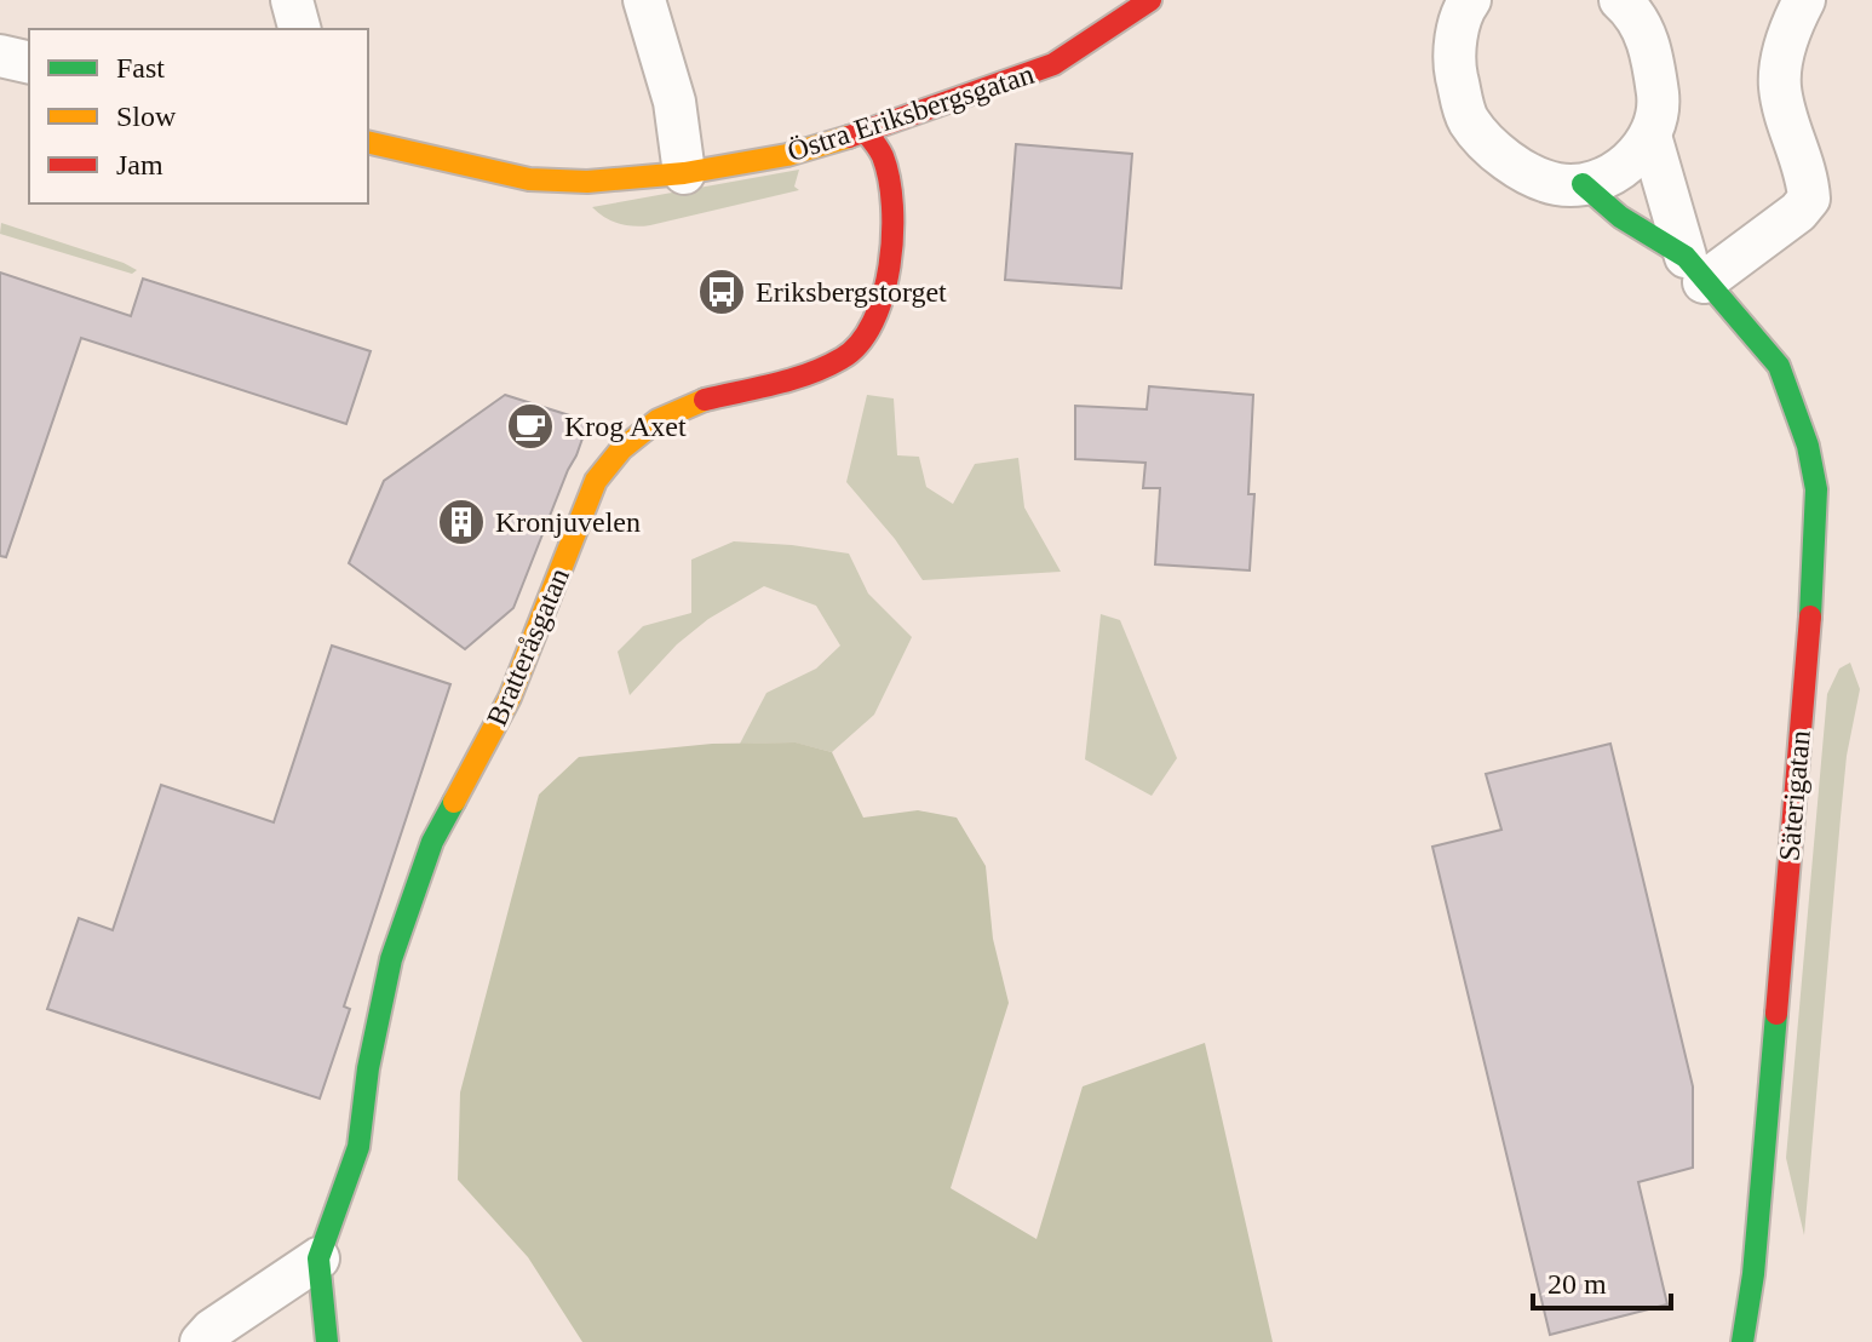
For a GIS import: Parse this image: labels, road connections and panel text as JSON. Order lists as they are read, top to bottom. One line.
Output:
{"streets":{"street":["Östra Eriksbergsgatan","Bratteråsgatan","Säterigatan"]},"crossings":[["Östra Eriksbergsgatan","Bratteråsgatan"]],"places":{"bus stop":["Eriksbergstorget"],"cafe":["Krog Axet"],"building":["Kronjuvelen"]},"legend":["Fast","Slow","Jam"],"scale_bar":"20 m"}
